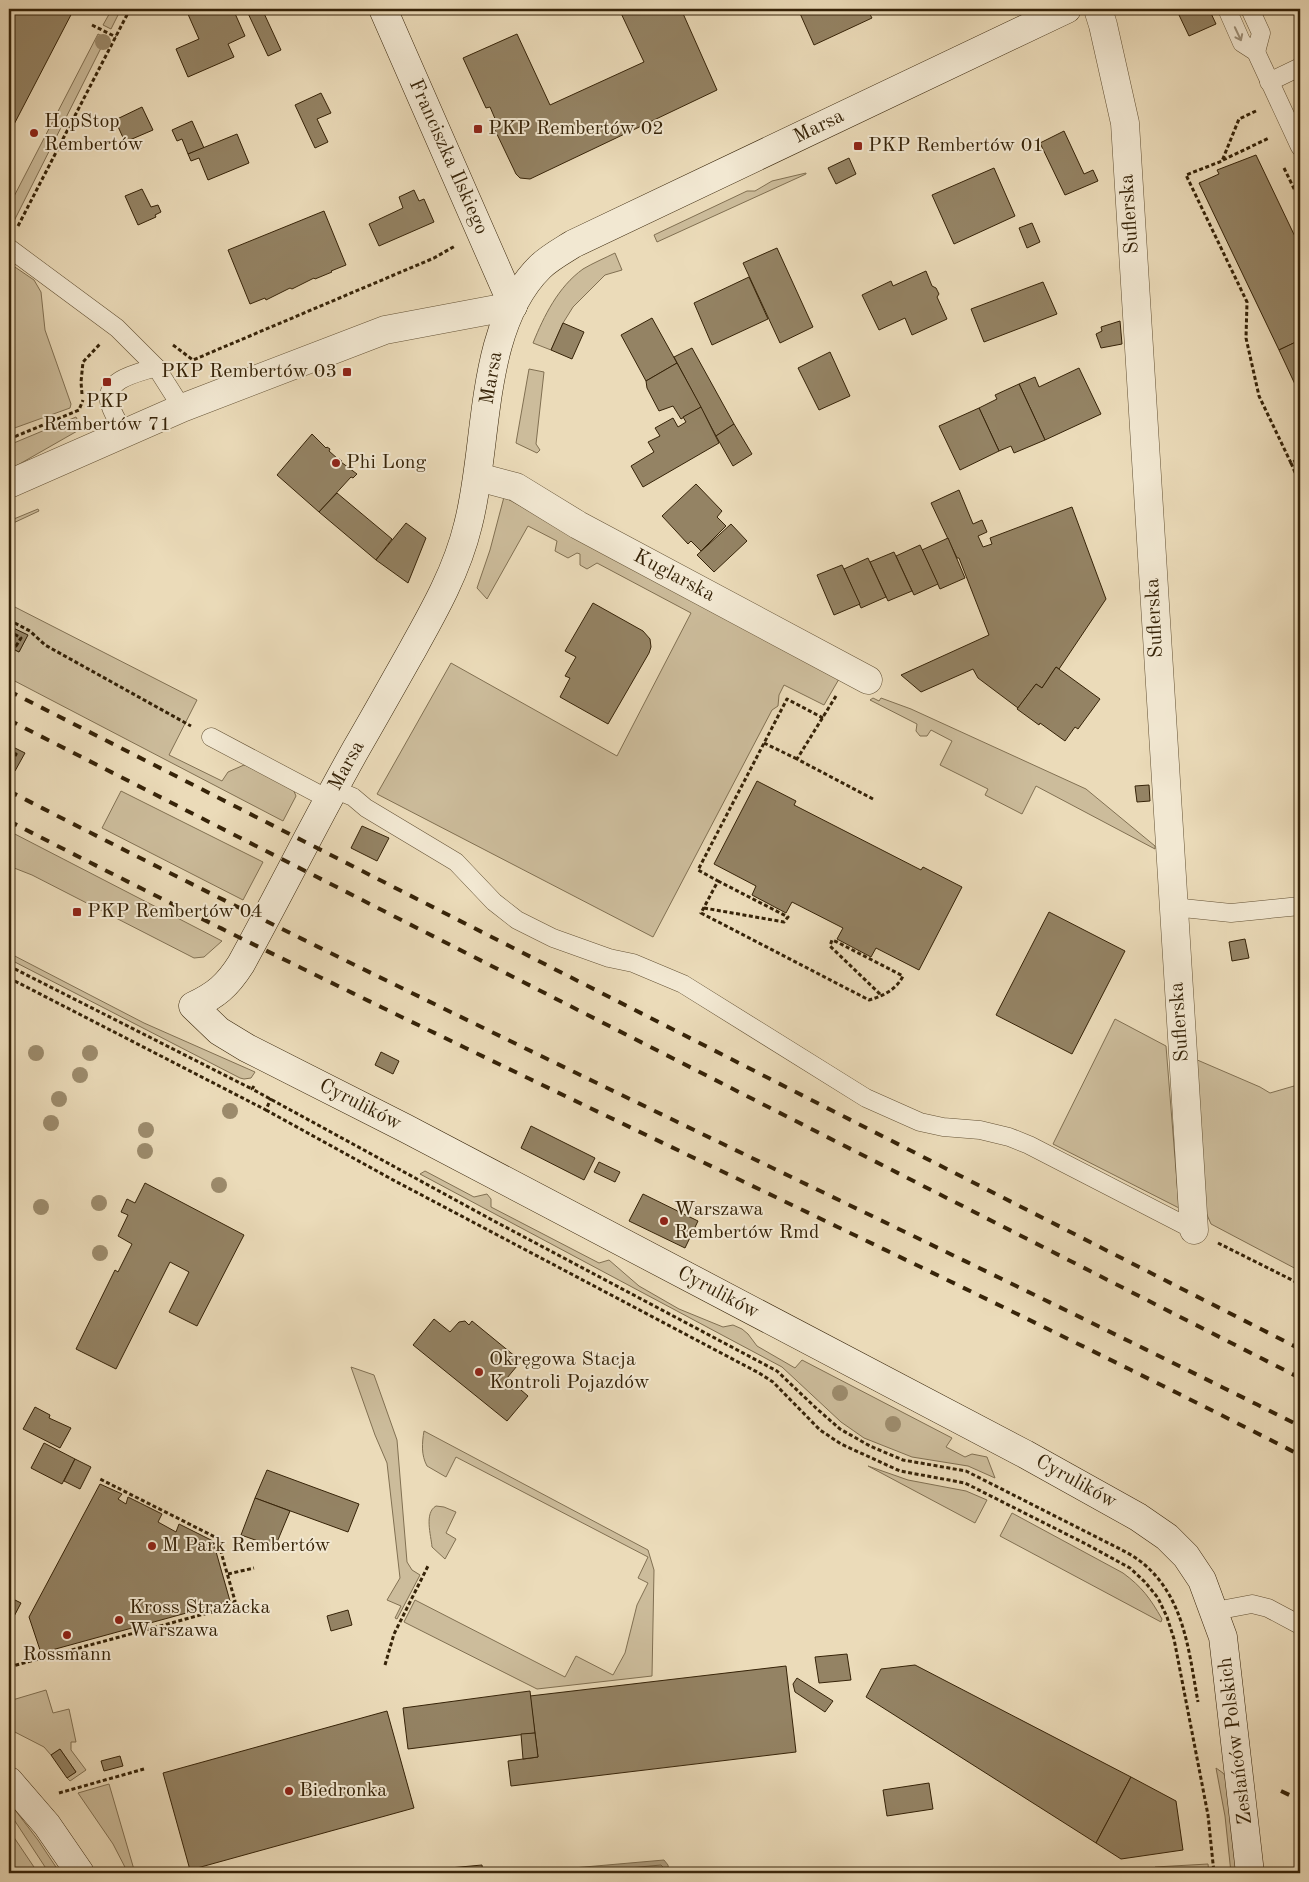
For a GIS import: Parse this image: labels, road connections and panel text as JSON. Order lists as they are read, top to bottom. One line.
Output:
{"streets":{"main road":["Marsa","Franciszka Ilskiego","Suflerska","Kuglarska","Cyrulików","Zesłańców Polskich"]},"crossings":[["Marsa","Franciszka Ilskiego"],["Marsa","Kuglarska"],["Marsa","Cyrulików"],["Cyrulików","Zesłańców Polskich"]],"places":{"transit":["PKP Rembertów 02","PKP Rembertów 01","PKP Rembertów 03","PKP Rembertów 71","PKP Rembertów 04"],"other":["HopStop Rembertów","Phi Long","Warszawa Rembertów Rmd","Okręgowa Stacja Kontroli Pojazdów","M Park Rembertów","Kross Strażacka Warszawa","Rossmann","Biedronka"]}}
